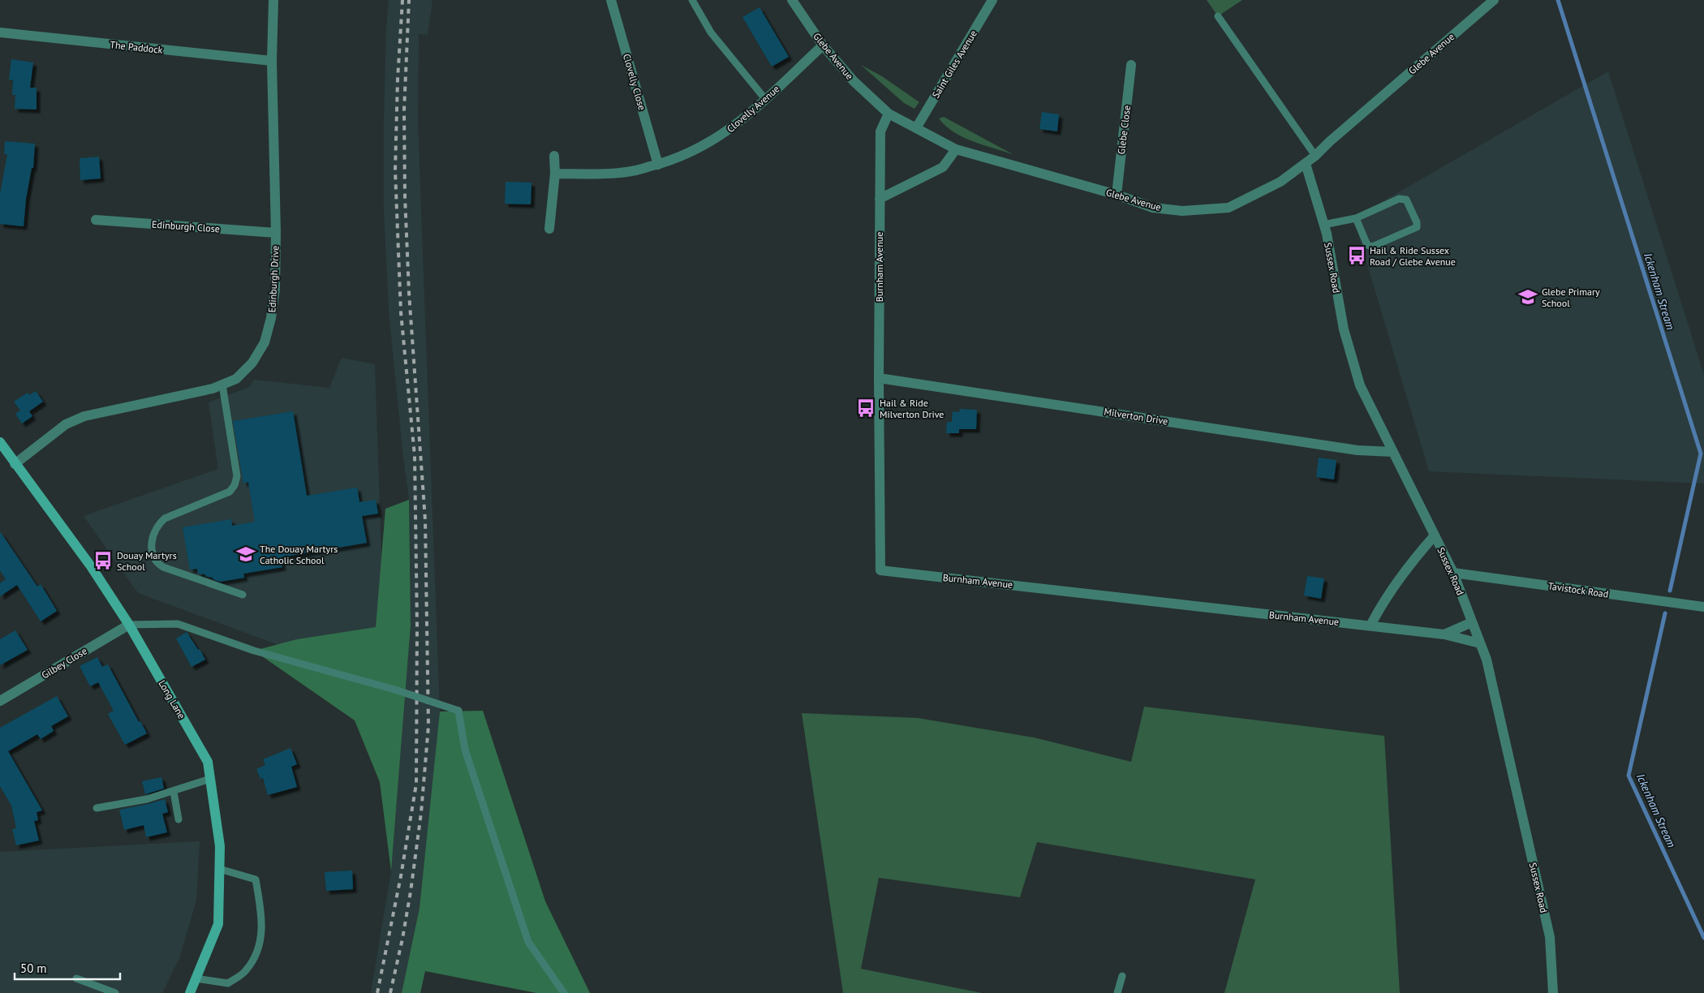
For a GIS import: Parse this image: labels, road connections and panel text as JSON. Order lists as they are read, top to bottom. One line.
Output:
{"streets":{"main road":["Long Lane"],"street":["The Paddock","Glebe Avenue","Saint Giles Avenue","Clovelly Close","Clovelly Avenue","Glebe Close","Edinburgh Close","Burnham Avenue","Sussex Road","Edinburgh Drive","Milverton Drive","Tavistock Road","Gilbey Close"]},"crossings":[["The Paddock","Edinburgh Drive"],["Glebe Avenue","Saint Giles Avenue"],["Glebe Avenue","Clovelly Avenue"],["Glebe Avenue","Glebe Close"],["Glebe Avenue","Burnham Avenue"],["Glebe Avenue","Sussex Road"],["Clovelly Close","Clovelly Avenue"],["Edinburgh Close","Edinburgh Drive"],["Burnham Avenue","Sussex Road"],["Burnham Avenue","Milverton Drive"],["Sussex Road","Milverton Drive"],["Sussex Road","Tavistock Road"],["Edinburgh Drive","Long Lane"],["Gilbey Close","Long Lane"]],"water":["Ickenham Stream"],"places":{"bus stop":["Hail & Ride Sussex Road / Glebe Avenue","Hail & Ride Milverton Drive","Douay Martyrs School"],"school or university":["Glebe Primary School","The Douay Martyrs Catholic School"]},"scale_bar":"50 m"}
